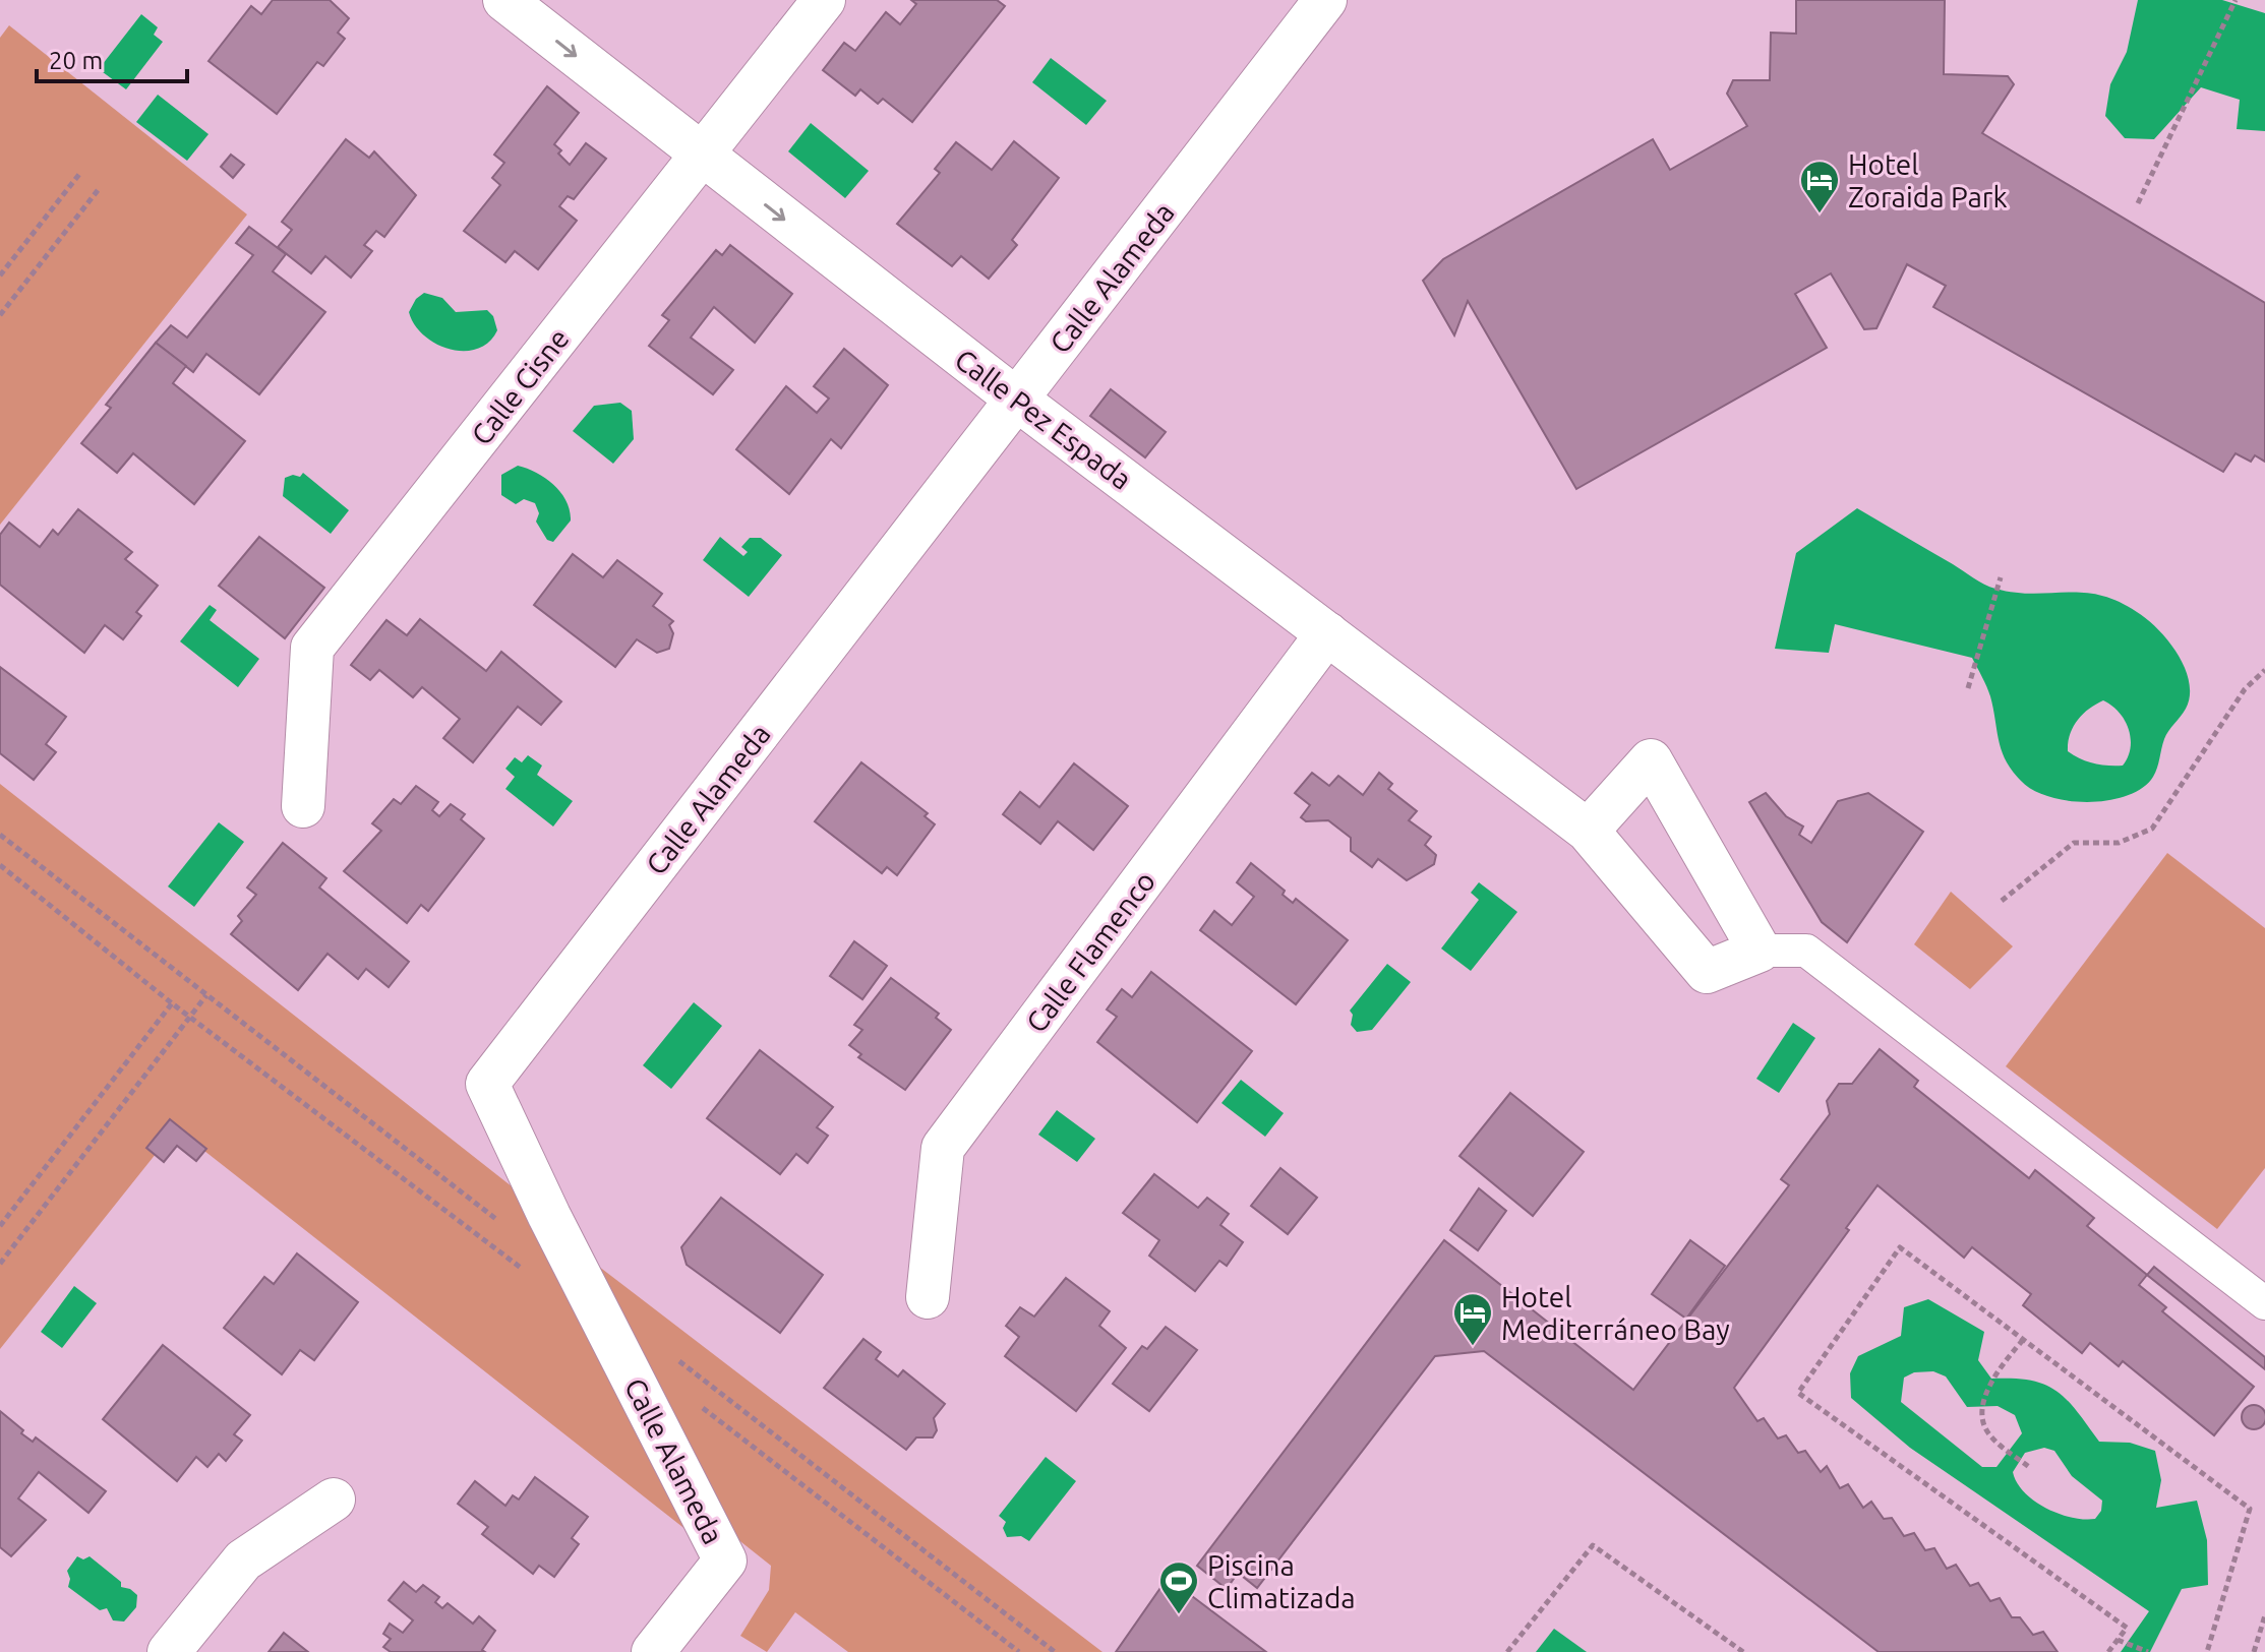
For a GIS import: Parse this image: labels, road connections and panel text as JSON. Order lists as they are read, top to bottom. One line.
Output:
{"streets":{"street":["Calle Alameda","Calle Cisne","Calle Pez Espada","Calle Flamenco"]},"crossings":[["Calle Alameda","Calle Pez Espada"],["Calle Cisne","Calle Pez Espada"],["Calle Pez Espada","Calle Flamenco"]],"one_way":["Calle Pez Espada"],"places":{"hotel":["Hotel Zoraida Park","Hotel Mediterráneo Bay"],"sports":["Piscina Climatizada"]},"scale_bar":"20 m"}
